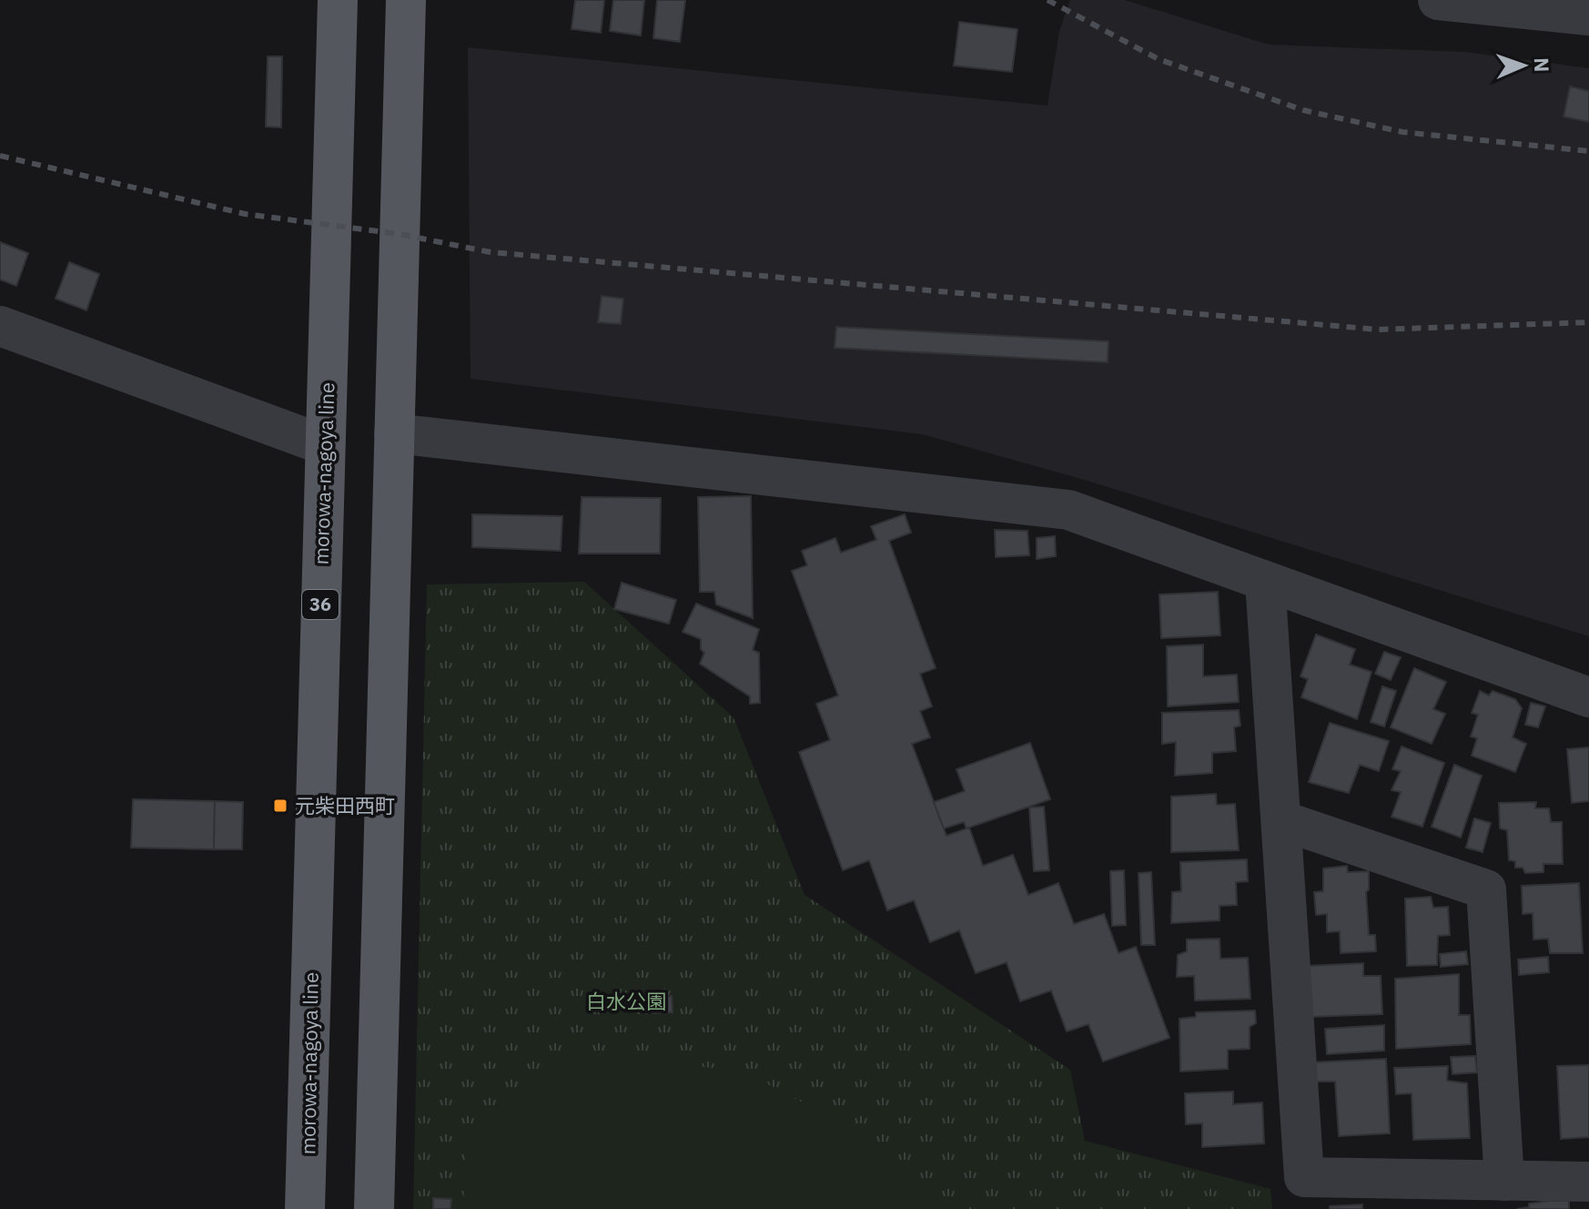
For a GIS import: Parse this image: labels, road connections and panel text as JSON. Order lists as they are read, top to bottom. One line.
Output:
{"streets":{"main road":["morowa-nagoya line","36"]},"parks":["白水公園"],"places":{"transit":["元柴田西町"]},"north":"right"}
